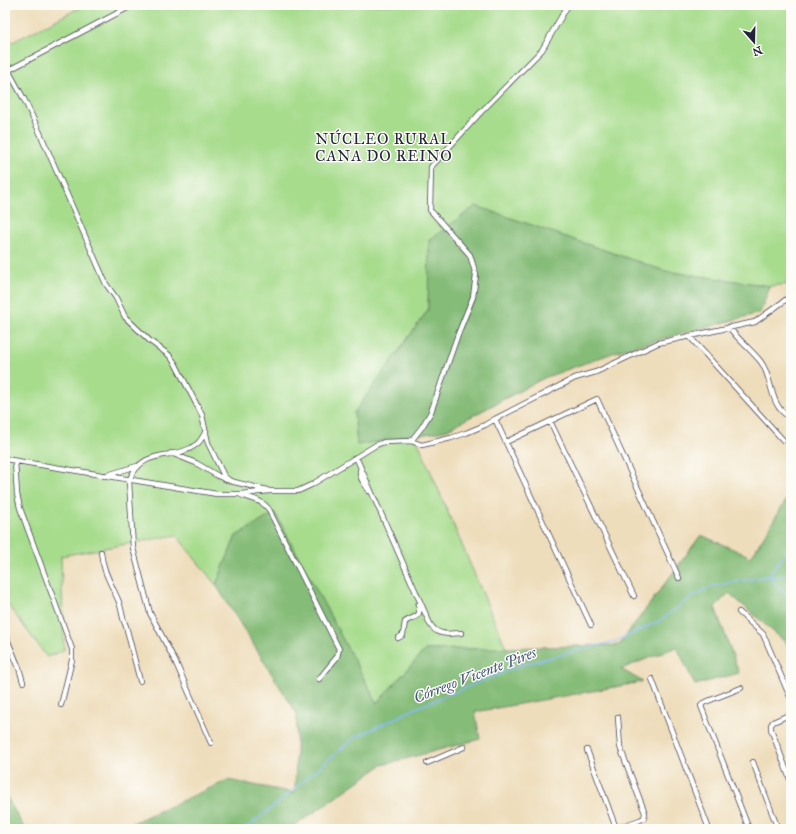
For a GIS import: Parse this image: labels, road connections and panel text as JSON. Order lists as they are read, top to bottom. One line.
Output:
{"districts":["NÚCLEO RURAL CANA DO REINO"],"water":["Córrego Vicente Pires"],"north":"bottom"}
